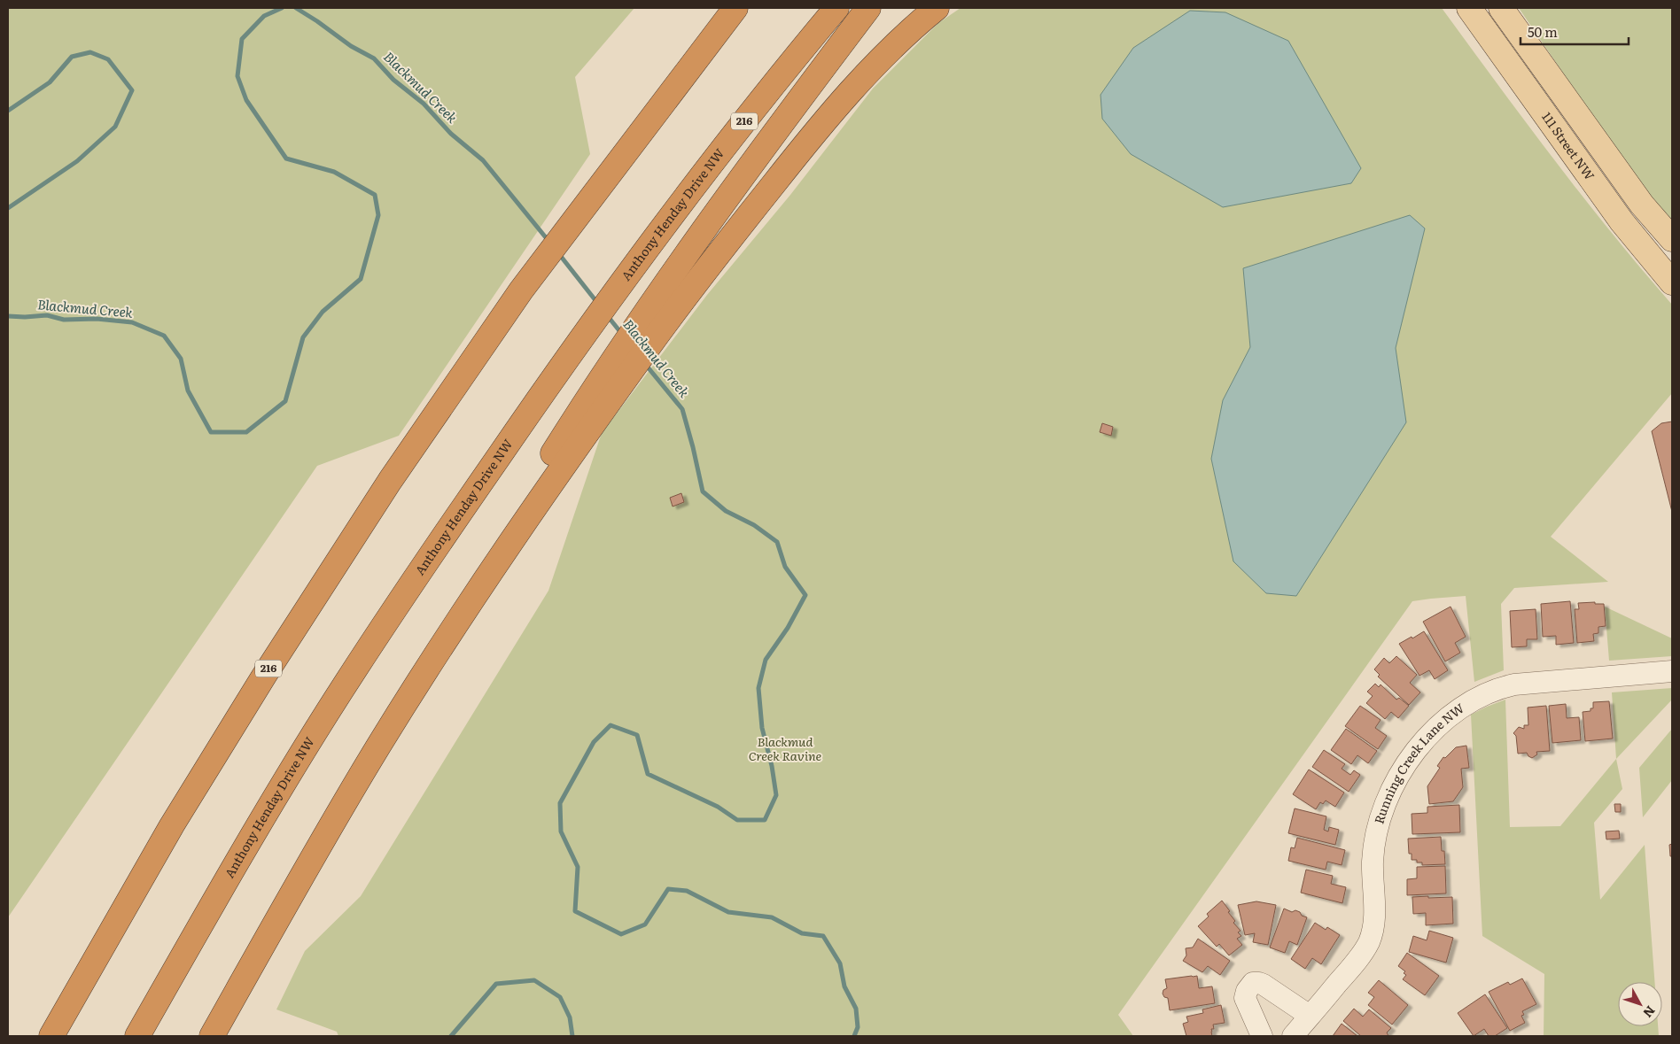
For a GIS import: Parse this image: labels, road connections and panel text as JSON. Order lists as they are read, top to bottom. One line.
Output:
{"streets":{"highway":["216","Anthony Henday Drive NW"],"main road":["111 Street NW"],"street":["Running Creek Lane NW"]},"water":["Blackmud Creek"],"parks":["Blackmud Creek Ravine"],"scale_bar":"50 m","north":"bottom right"}
